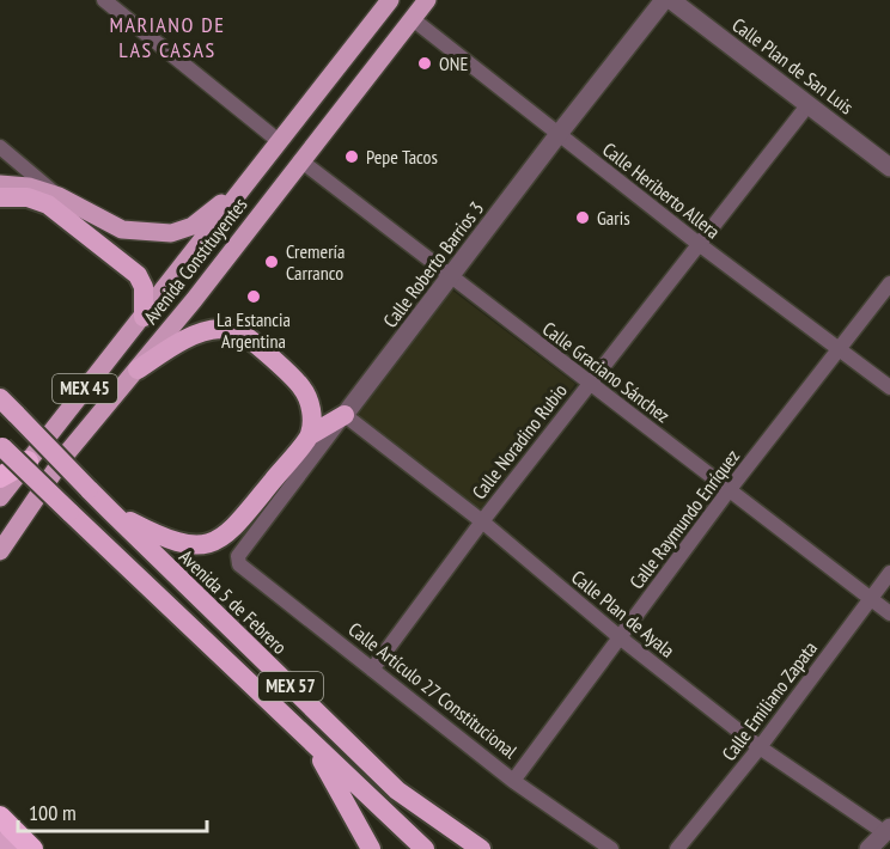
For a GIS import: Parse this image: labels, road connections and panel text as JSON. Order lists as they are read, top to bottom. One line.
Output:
{"streets":{"highway":["Avenida 5 de Febrero","MEX 57"],"main road":["Avenida Constituyentes","MEX 45"],"street":["Calle Plan de San Luis","Calle Heriberto Allera","Calle Roberto Barrios 3","Calle Graciano Sánchez","Calle Noradino Rubio","Calle Raymundo Enríquez","Calle Plan de Ayala","Calle Artículo 27 Constitucional","Calle Emiliano Zapata"]},"crossings":[["Calle Plan de San Luis","Calle Noradino Rubio"],["Calle Heriberto Allera","Avenida Constituyentes"],["Calle Heriberto Allera","Calle Roberto Barrios 3"],["Calle Heriberto Allera","Calle Noradino Rubio"],["Calle Heriberto Allera","Calle Raymundo Enríquez"],["Avenida Constituyentes","Calle Graciano Sánchez"],["Calle Roberto Barrios 3","Calle Graciano Sánchez"],["Calle Roberto Barrios 3","Calle Plan de Ayala"],["Calle Roberto Barrios 3","Calle Artículo 27 Constitucional"],["Calle Graciano Sánchez","Calle Noradino Rubio"],["Calle Graciano Sánchez","Calle Raymundo Enríquez"],["Calle Graciano Sánchez","Calle Emiliano Zapata"],["Calle Noradino Rubio","Calle Plan de Ayala"],["Calle Noradino Rubio","Calle Artículo 27 Constitucional"],["Calle Raymundo Enríquez","Calle Plan de Ayala"],["Calle Raymundo Enríquez","Calle Artículo 27 Constitucional"],["Calle Plan de Ayala","Calle Emiliano Zapata"]],"districts":["MARIANO DE LAS CASAS"],"places":["ONE","Pepe Tacos","Garis","Cremería Carranco","La Estancia Argentina"],"scale_bar":"100 m"}
